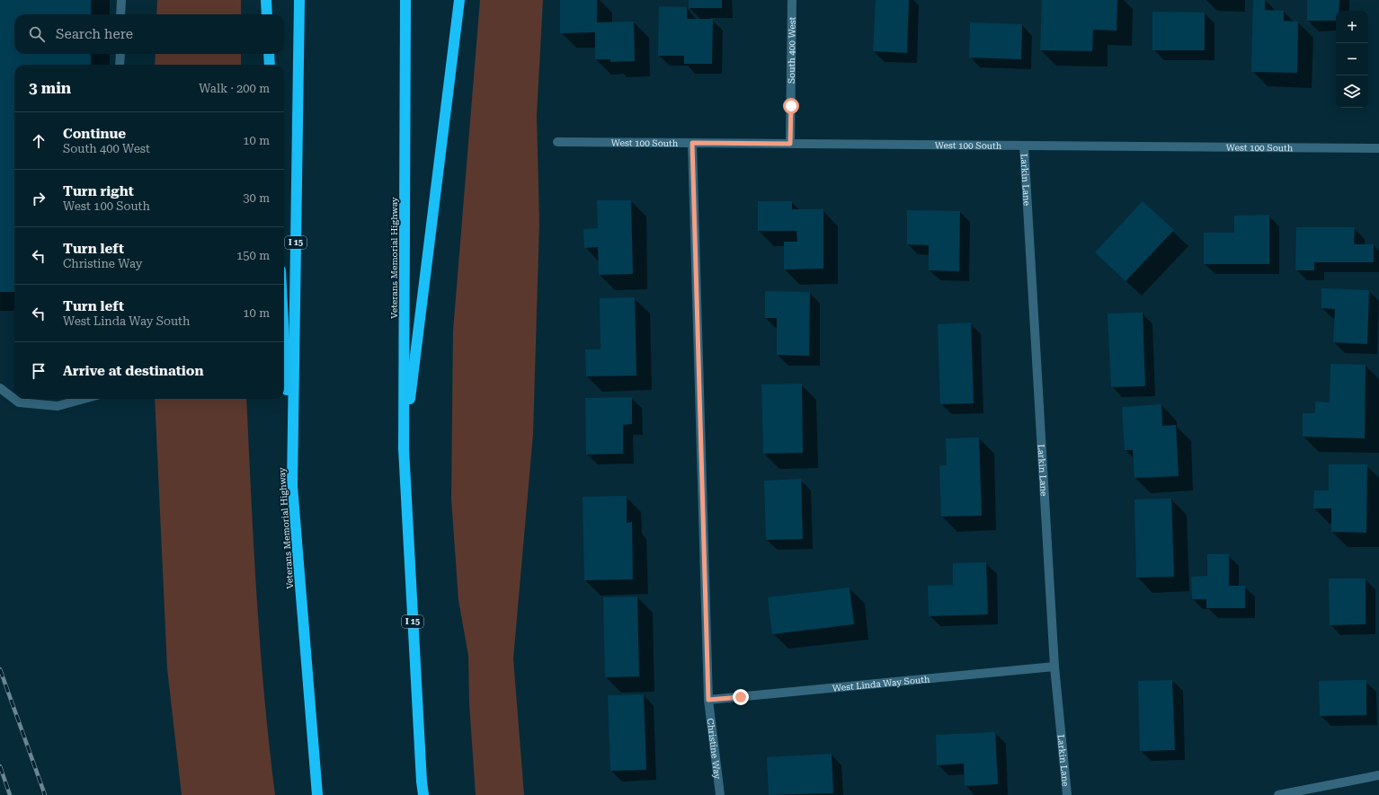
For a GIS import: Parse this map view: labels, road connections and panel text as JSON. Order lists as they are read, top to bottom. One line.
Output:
{"streets":{"highway":["I 15","Veterans Memorial Highway"],"street":["South 400 West","West 100 South","Larkin Lane","West Linda Way South","Christine Way"]},"crossings":[["South 400 West","West 100 South"],["West 100 South","Larkin Lane"],["West 100 South","Christine Way"],["Larkin Lane","West Linda Way South"],["West Linda Way South","Christine Way"]],"page":{"map_buttons":["+","−"],"search":"Search here","heading":["3 min","Walk · 200 m"],"list":[["Continue","South 400 West","10 m"],["Turn right","West 100 South","30 m"],["Turn left","Christine Way","150 m"],["Turn left","West Linda Way South","10 m"],"Arrive at destination"]}}
